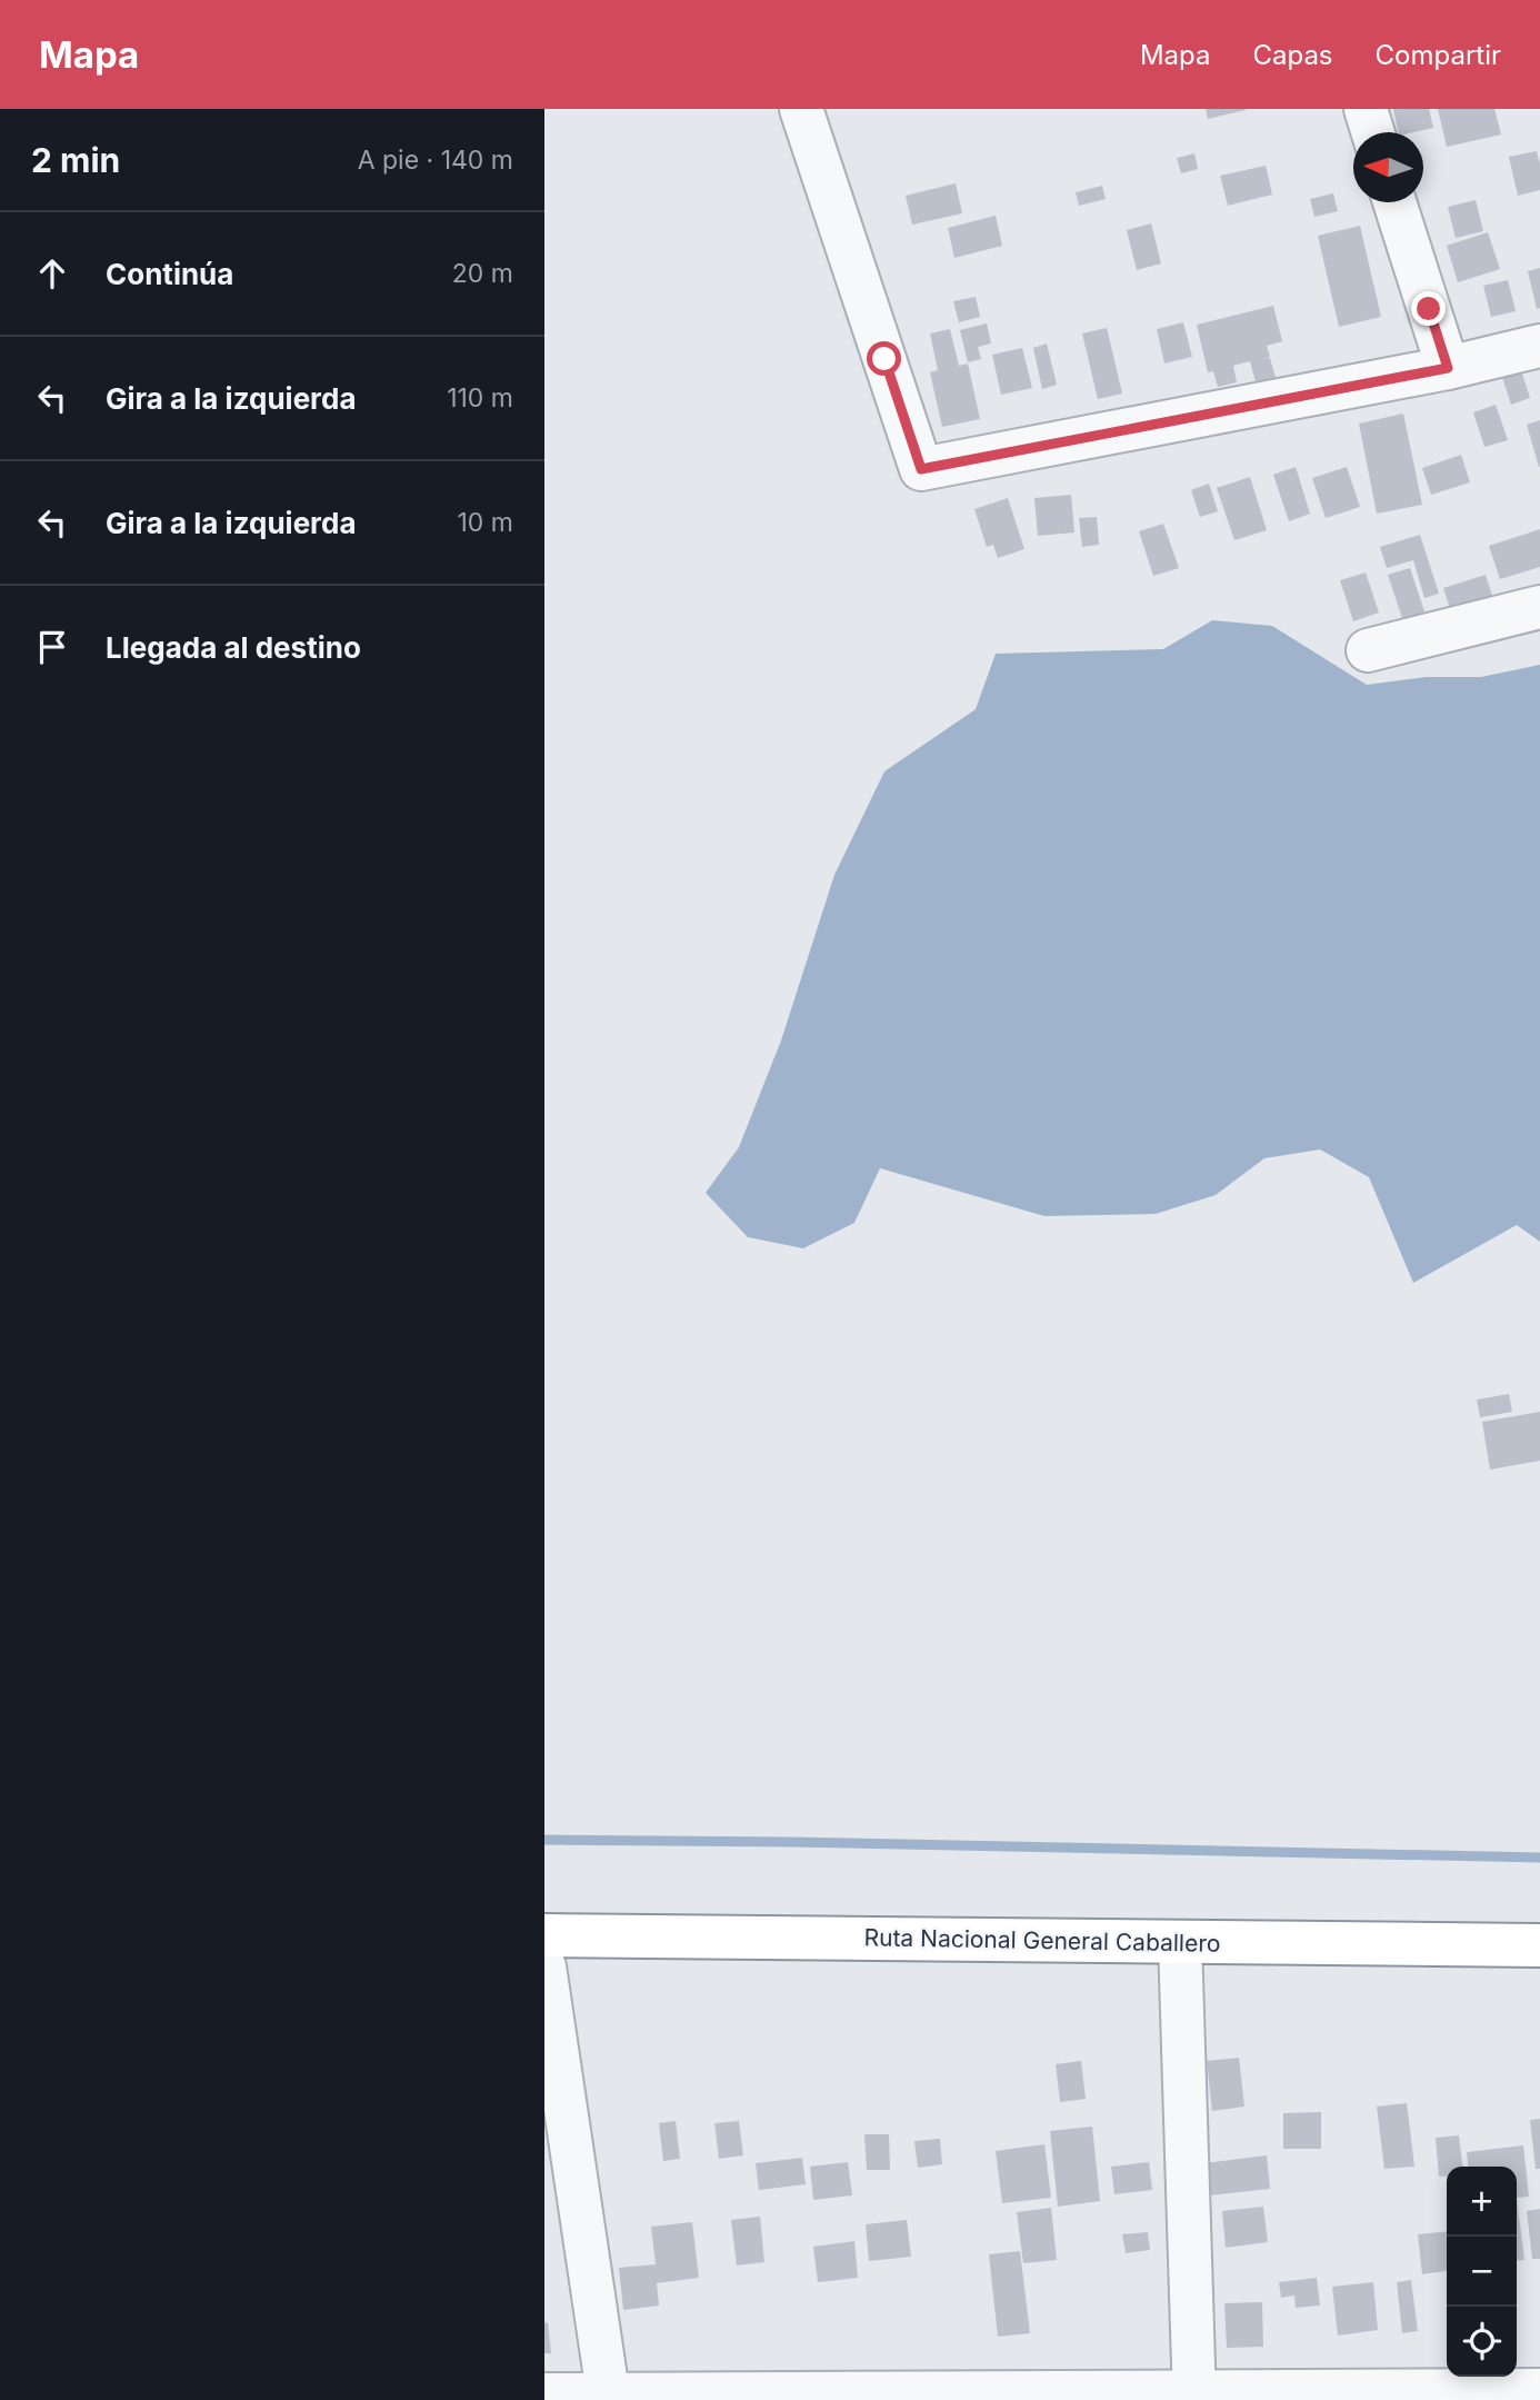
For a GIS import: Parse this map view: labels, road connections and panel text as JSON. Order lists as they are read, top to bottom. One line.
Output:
{"streets":{"highway":["Ruta Nacional General Caballero"]},"north":"left","page":{"header":"Mapa","nav":["Mapa","Capas","Compartir"],"heading":["2 min","A pie · 140 m"],"list":[["Continúa","20 m"],["Gira a la izquierda","110 m"],["Gira a la izquierda","10 m"],"Llegada al destino"],"map_buttons":["+","−"]}}
